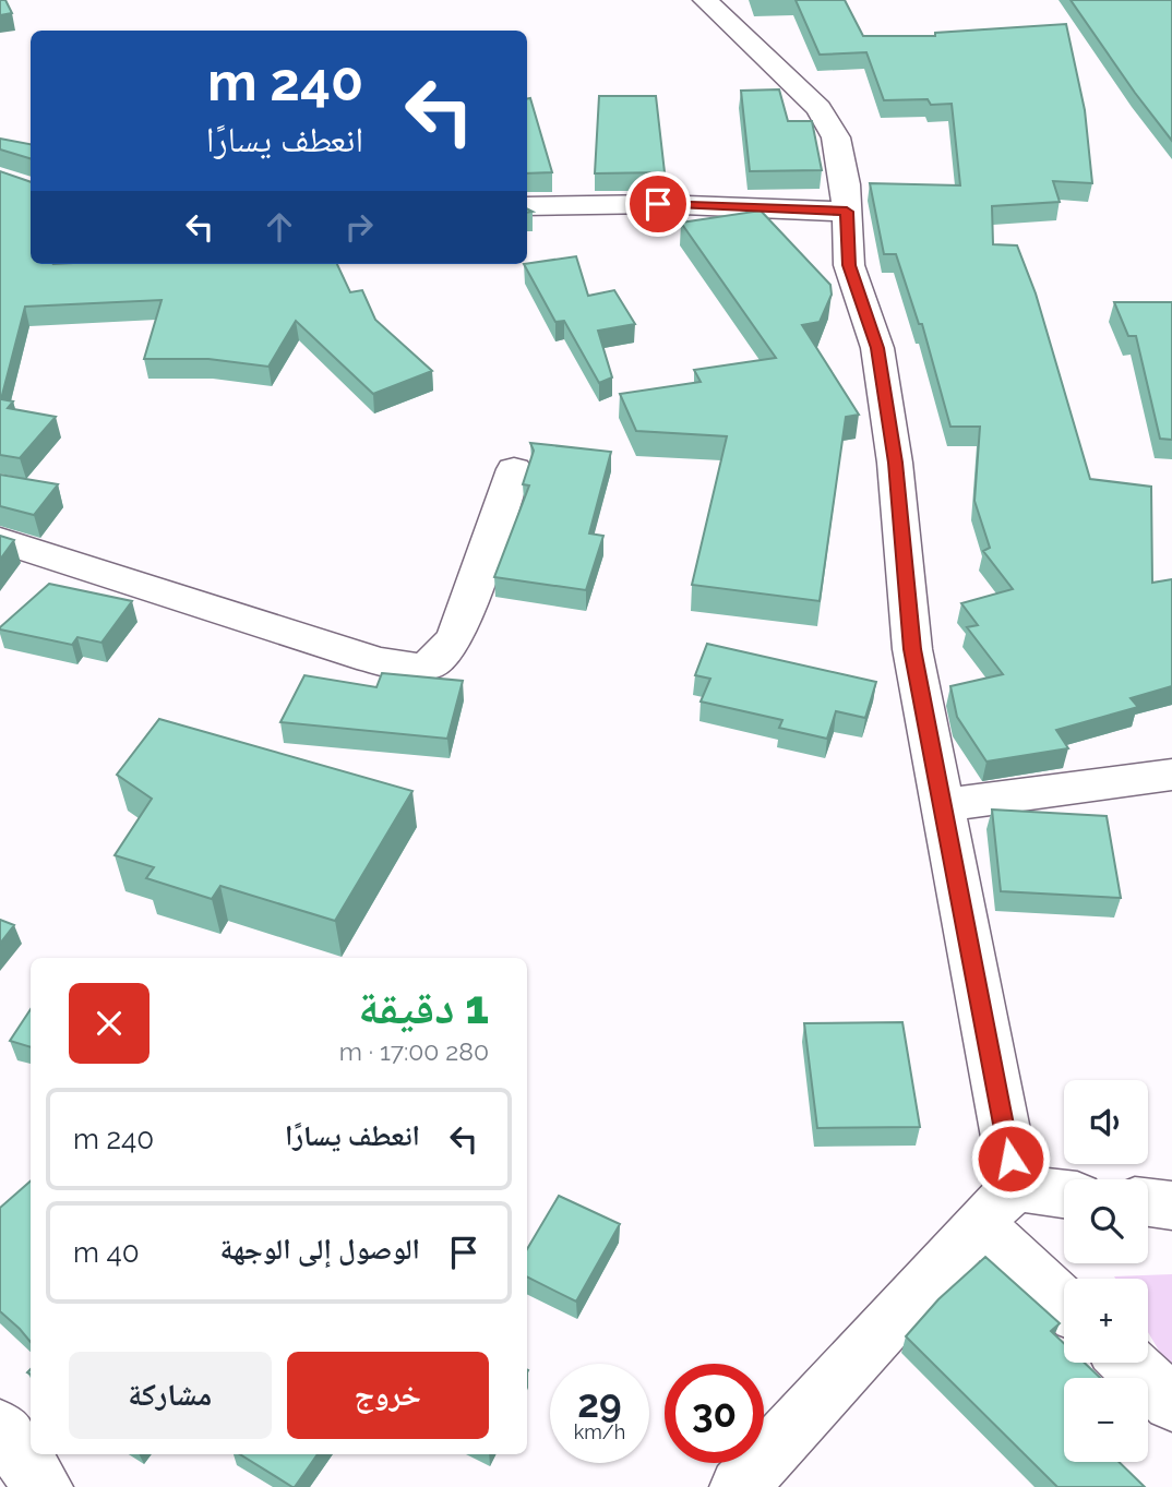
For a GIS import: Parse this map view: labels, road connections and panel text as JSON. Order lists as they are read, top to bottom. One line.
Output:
{"page":{"turn":["240 m","انعطف يسارًا"],"heading":["1 دقيقة","280 m · 17:00"],"map_buttons":["+","−"],"list":[{"name":"انعطف يسارًا","value":"240 m"},{"name":"الوصول إلى الوجهة","value":"40 m"}],"buttons":["خروج","مشاركة"],"speed":"29 km/h","limit":"30"}}
